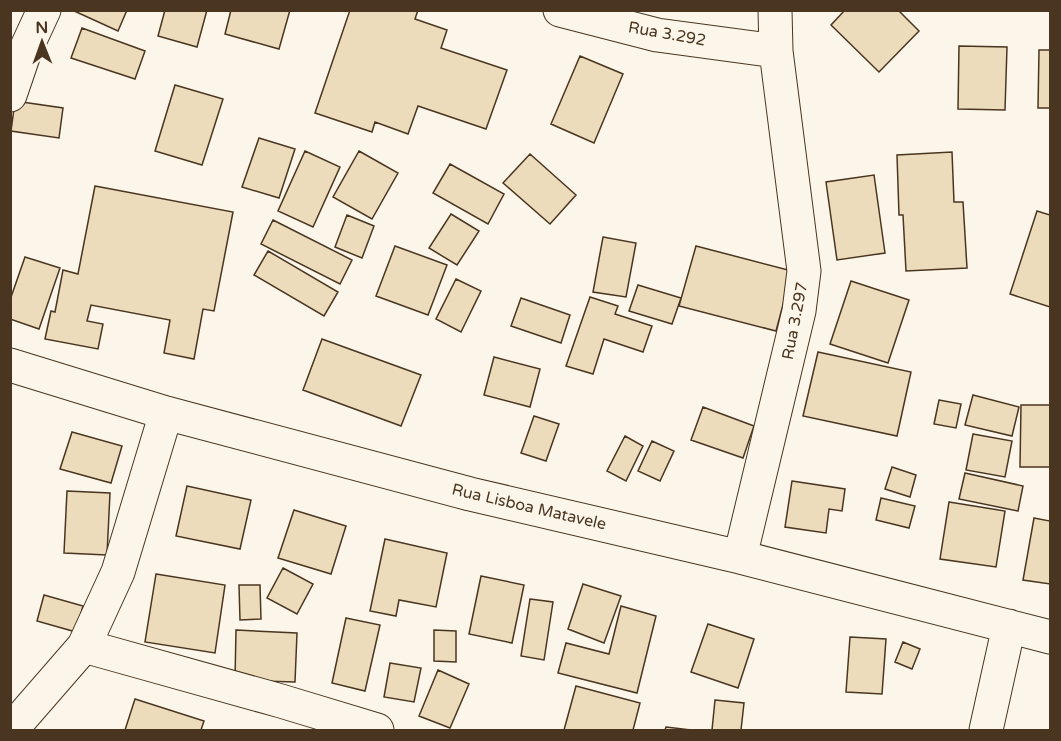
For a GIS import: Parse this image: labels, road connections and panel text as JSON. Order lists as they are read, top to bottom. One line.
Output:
{"streets":{"street":["Rua 3.292","Rua 3.297","Rua Lisboa Matavele"]},"crossings":[["Rua 3.292","Rua 3.297"],["Rua 3.297","Rua Lisboa Matavele"]],"north":"top"}
